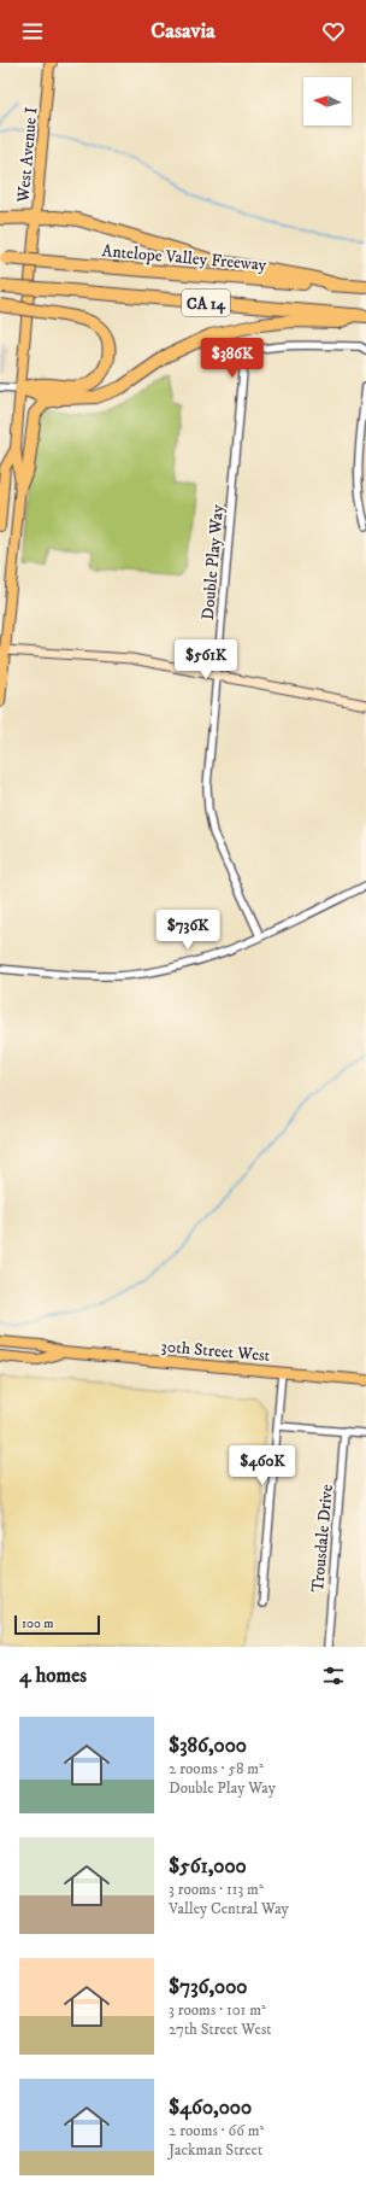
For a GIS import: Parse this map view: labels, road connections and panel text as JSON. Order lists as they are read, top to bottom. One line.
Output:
{"streets":{"highway":["Antelope Valley Freeway","CA 14"],"main road":["West Avenue I","30th Street West"],"street":["Double Play Way","Trousdale Drive"]},"scale_bar":"100 m","north":"left","page":{"header":"Casavia","price":["$386K","$561K","$736K","$460K"],"scale":"100 m","heading":"4 homes","list":[{"name":"$386,000","note":"2 rooms · 58 m² · Double Play Way"},{"name":"$561,000","note":"3 rooms · 113 m² · Valley Central Way"},{"name":"$736,000","note":"3 rooms · 101 m² · 27th Street West"},{"name":"$460,000","note":"2 rooms · 66 m² · Jackman Street"}]}}
